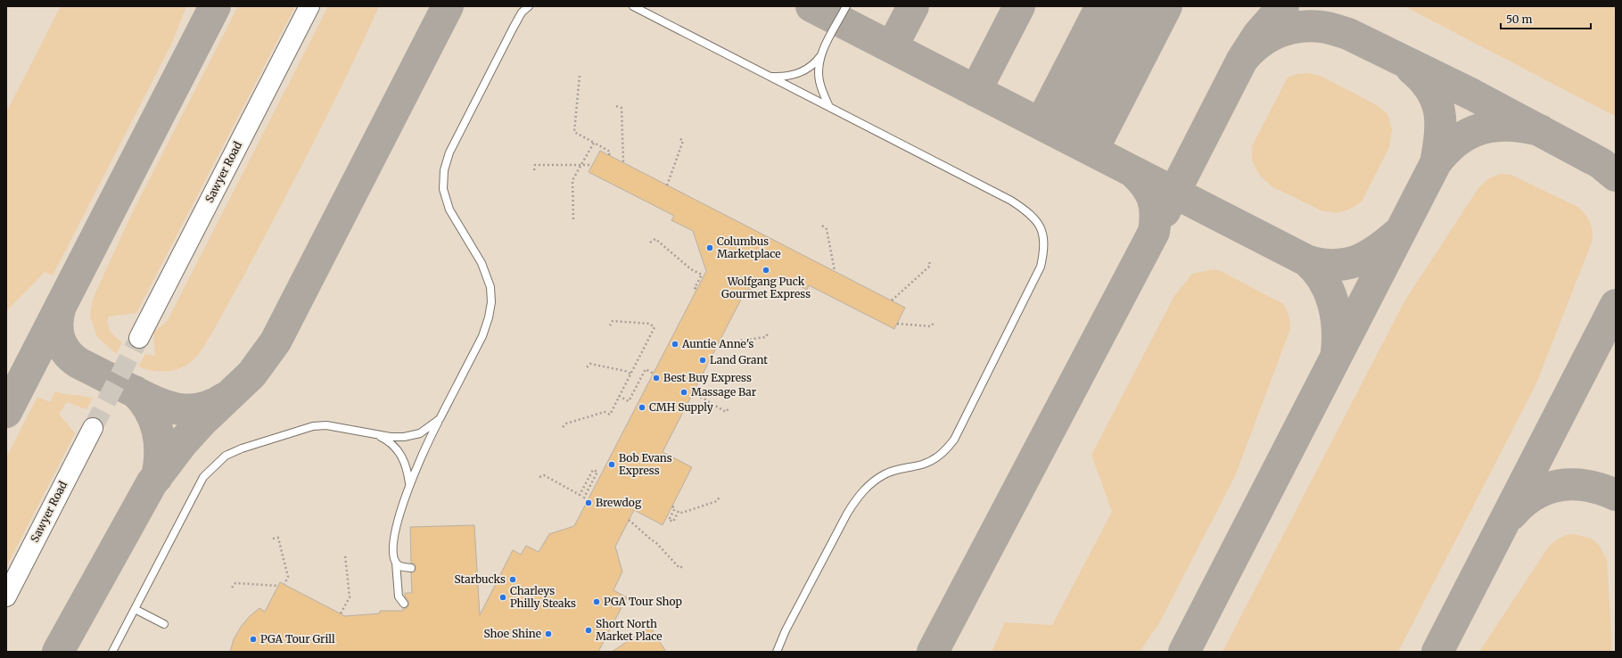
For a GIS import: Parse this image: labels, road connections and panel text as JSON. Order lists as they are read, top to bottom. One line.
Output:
{"streets":{"street":["Sawyer Road"]},"places":["Columbus Marketplace","Wolfgang Puck Gourmet Express","Auntie Anne's","Land Grant","Best Buy Express","Massage Bar","CMH Supply","Bob Evans Express","Brewdog","Starbucks","Charleys Philly Steaks","PGA Tour Shop","Short North Market Place","Shoe Shine","PGA Tour Grill"],"scale_bar":"50 m"}
